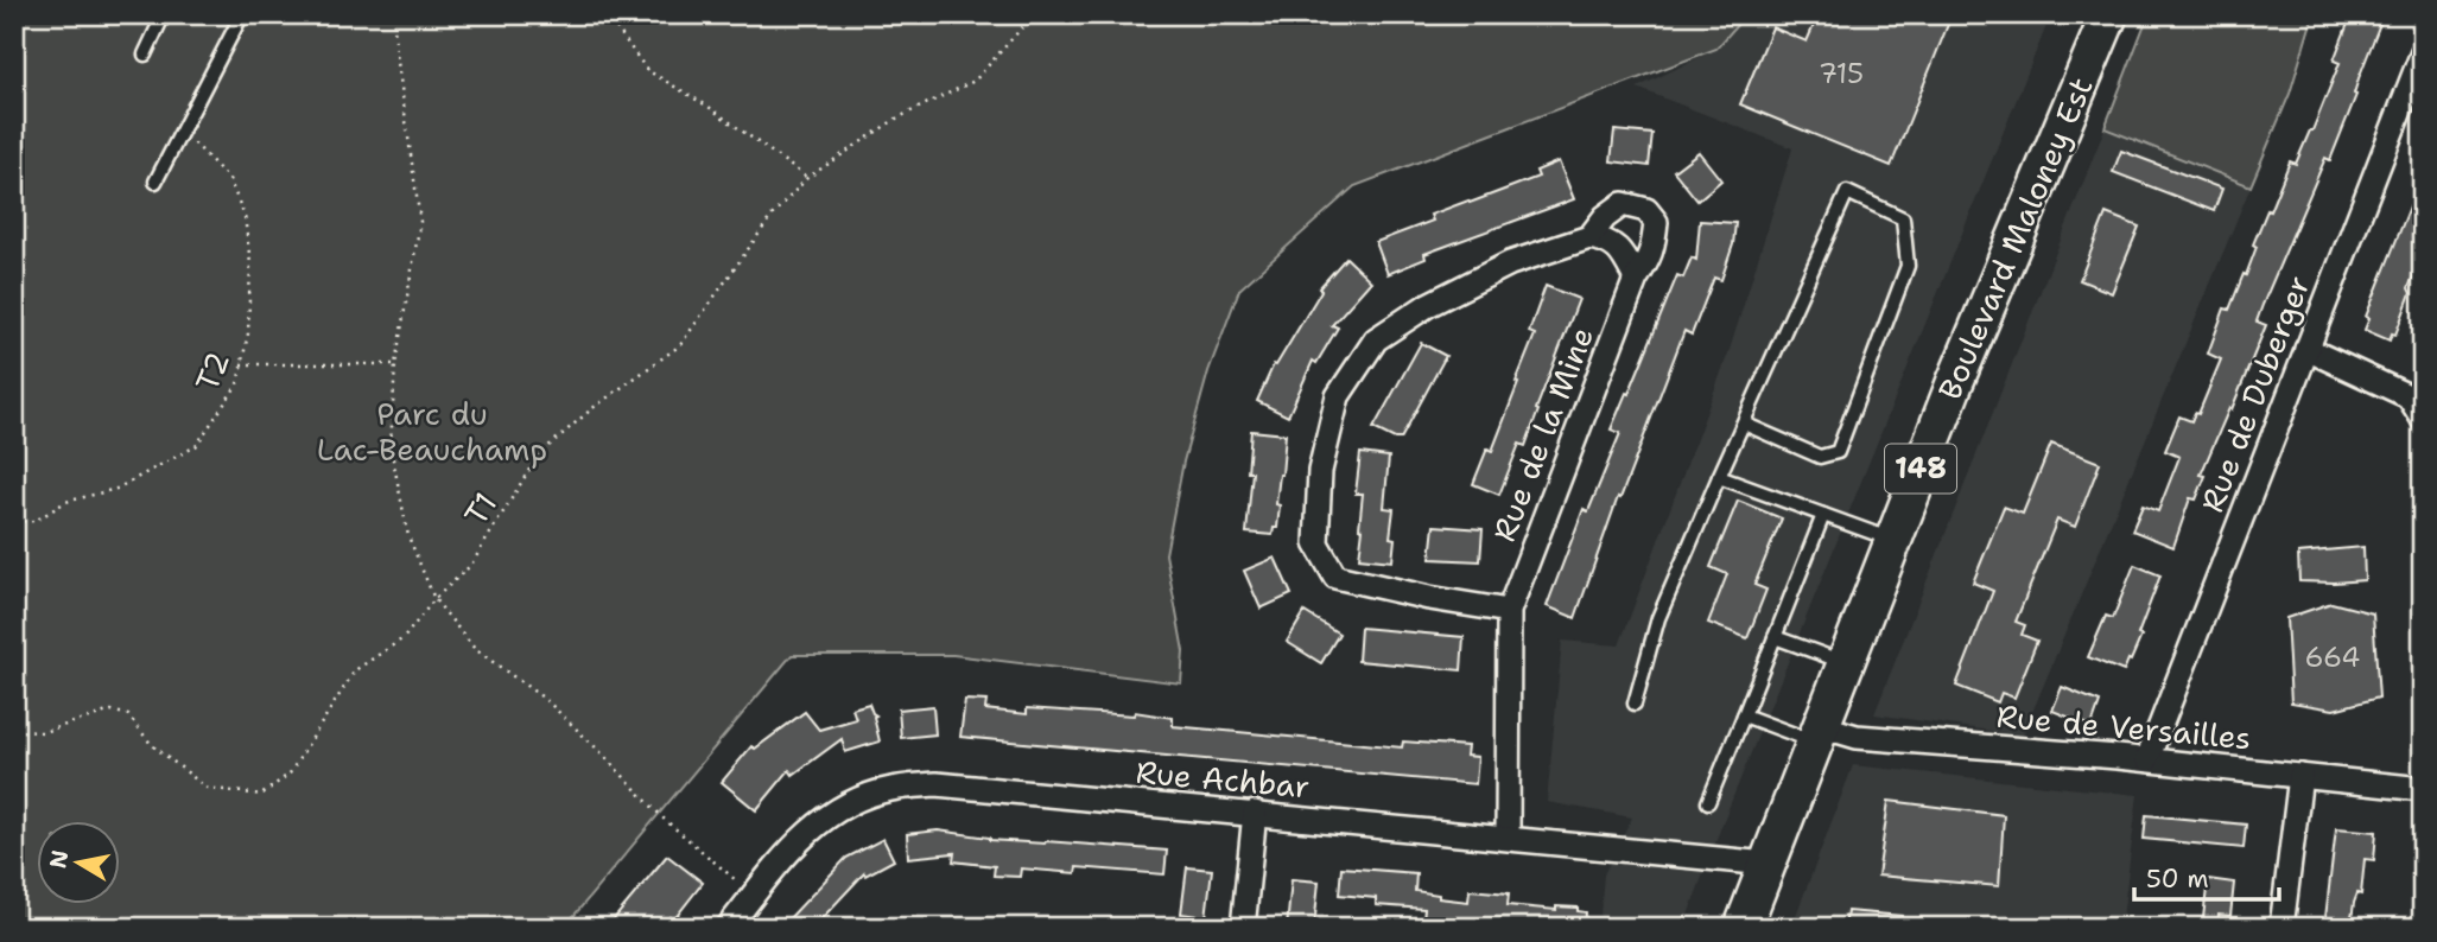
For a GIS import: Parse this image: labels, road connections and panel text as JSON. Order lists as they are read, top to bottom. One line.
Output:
{"streets":{"main road":["Boulevard Maloney Est","148"],"street":["Rue de Duberger","Rue de la Mine","Rue de Versailles","Rue Achbar"],"path":["T2","T1"]},"crossings":[["Boulevard Maloney Est","Rue de Versailles"],["Boulevard Maloney Est","Rue Achbar"],["Rue de Duberger","Rue de Versailles"],["Rue de la Mine","Rue Achbar"]],"parks":["Parc du Lac-Beauchamp"],"house_numbers":["715","664"],"scale_bar":"50 m","north":"left"}
